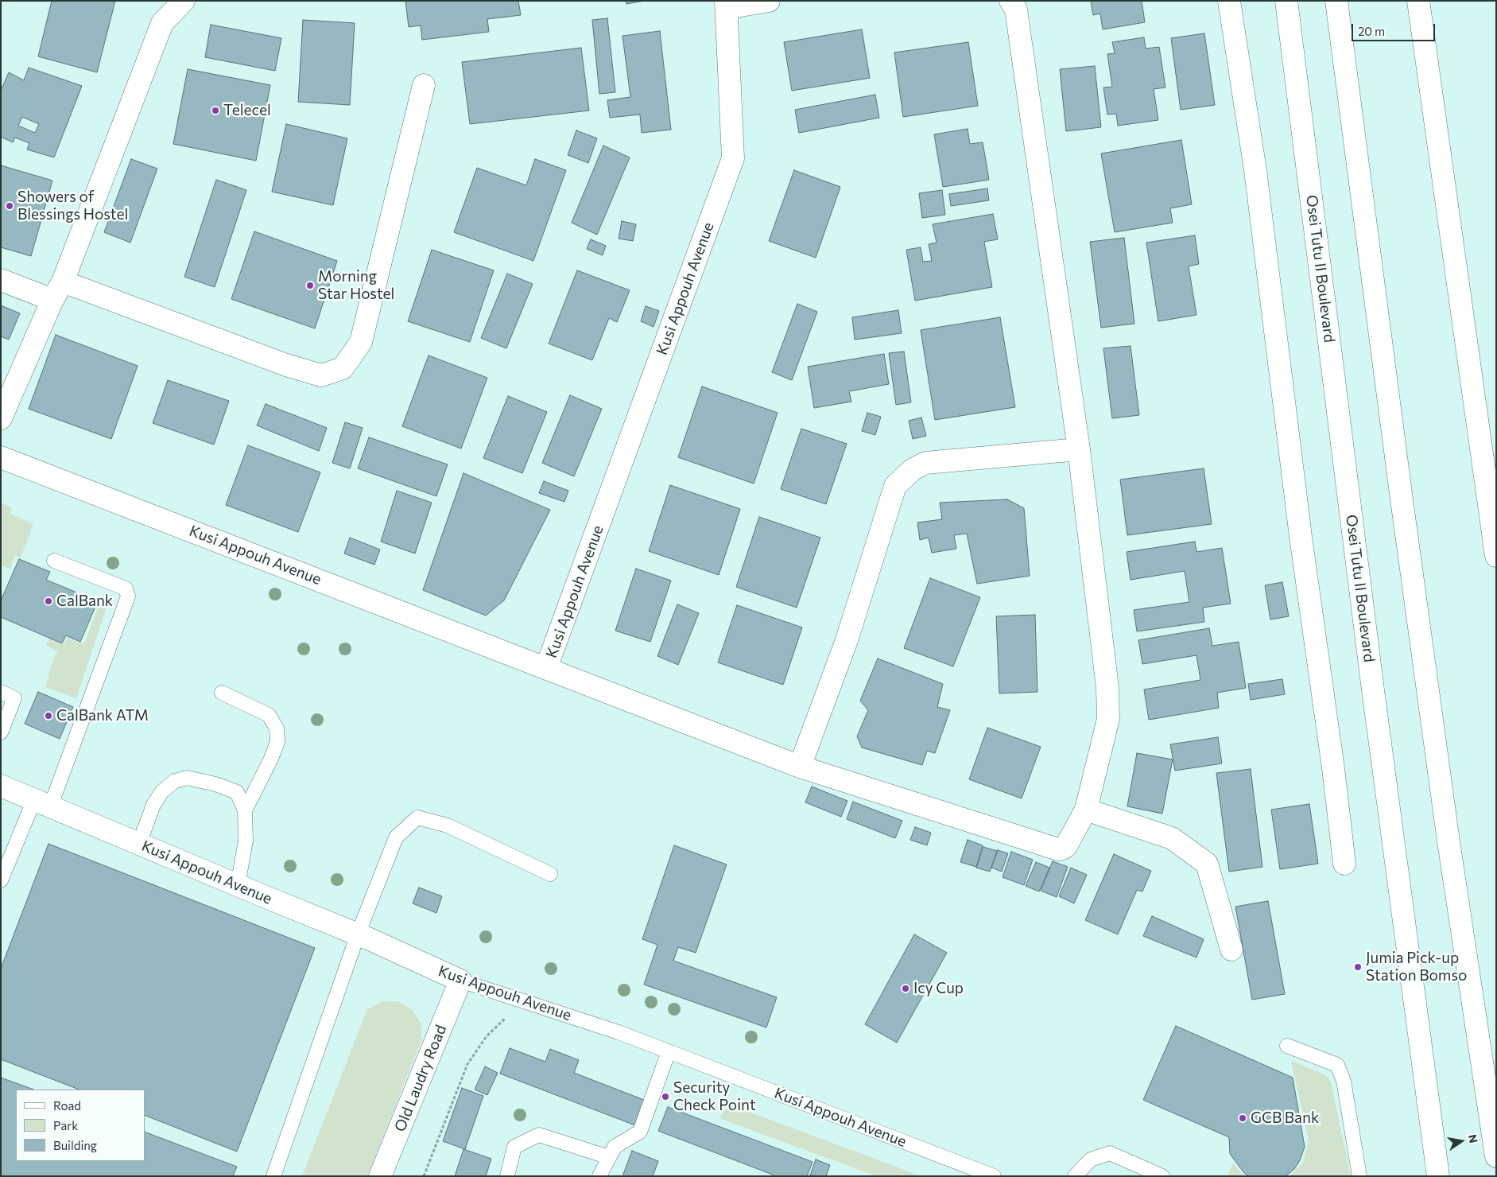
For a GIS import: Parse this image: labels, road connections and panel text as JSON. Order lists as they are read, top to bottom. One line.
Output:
{"streets":{"main road":["Osei Tutu II Boulevard","Kusi Appouh Avenue","Old Laudry Road"]},"crossings":[["Kusi Appouh Avenue","Old Laudry Road"]],"places":["Telecel","Showers of Blessings Hostel","Morning Star Hostel","CalBank","CalBank ATM","Jumia Pick-up Station Bomso","Icy Cup","Security Check Point","GCB Bank"],"legend":["Road","Park","Building"],"scale_bar":"20 m","north":"right"}
